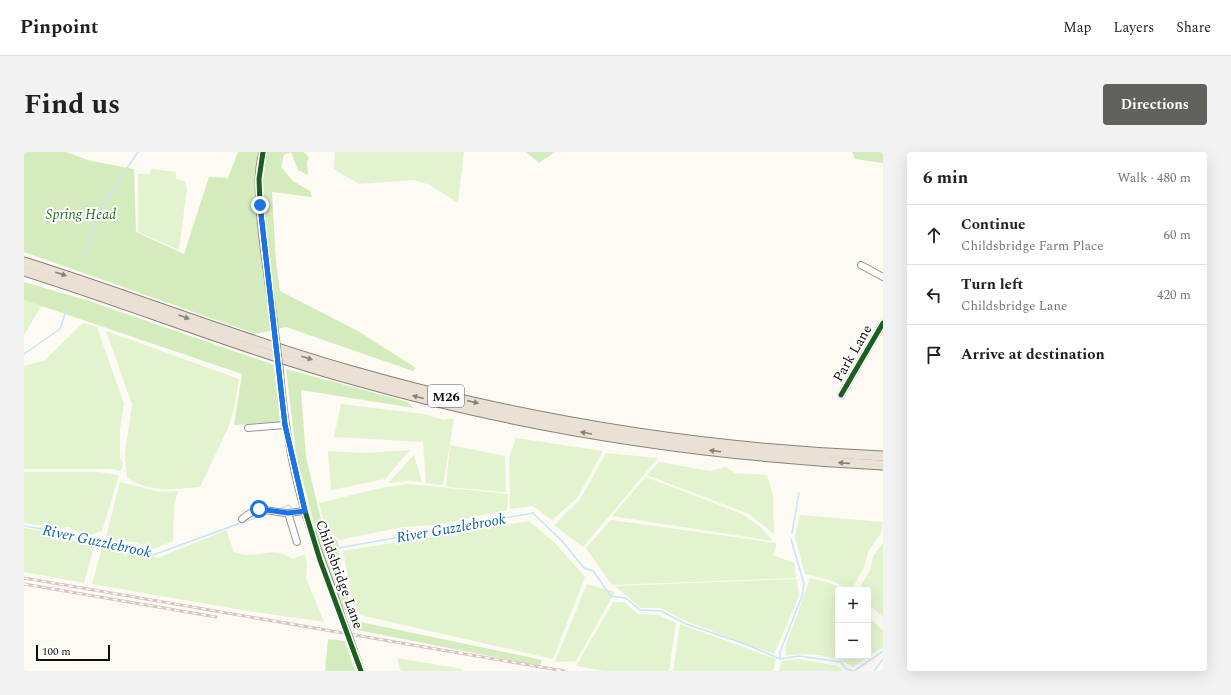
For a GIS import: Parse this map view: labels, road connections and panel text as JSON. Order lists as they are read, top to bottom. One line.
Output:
{"streets":{"highway":["M26"],"street":["Park Lane","Childsbridge Lane"]},"water":["River Guzzlebrook"],"parks":["Spring Head"],"scale_bar":"100 m","page":{"header":"Pinpoint","nav":["Map","Layers","Share"],"title":"Find us","buttons":"Directions","heading":["6 min","Walk · 480 m"],"list":[["Continue","Childsbridge Farm Place","60 m"],["Turn left","Childsbridge Lane","420 m"],"Arrive at destination"],"map_buttons":["+","−"],"scale":"100 m"}}
